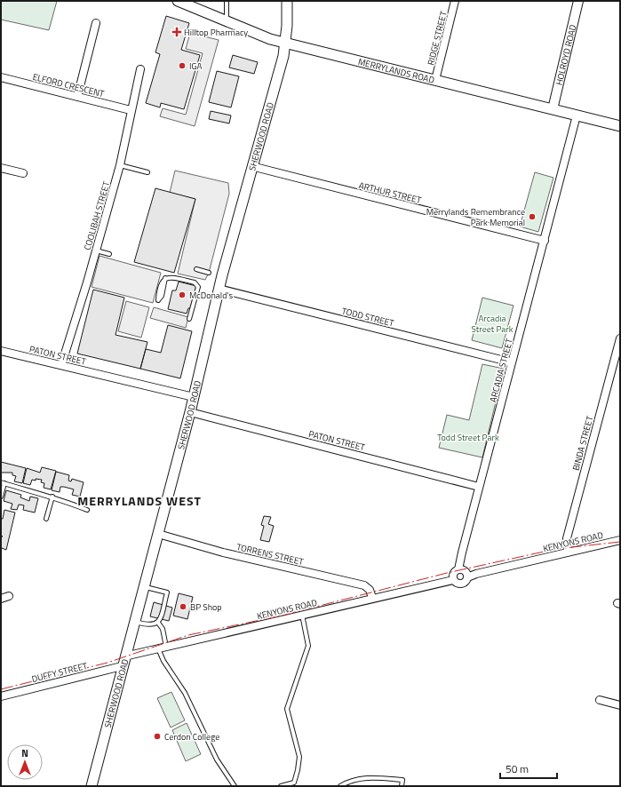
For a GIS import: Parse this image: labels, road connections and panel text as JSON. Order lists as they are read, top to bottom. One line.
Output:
{"streets":{"main road":["MERRYLANDS ROAD","SHERWOOD ROAD"],"street":["RIDGE STREET","HOLROYD ROAD","ELFORD CRESCENT","ARTHUR STREET","COOLIBAH STREET","TODD STREET","PATON STREET","ARCADIA STREET","BINDA STREET","KENYONS ROAD","TORRENS STREET","DUFFY STREET"]},"crossings":[["RIDGE STREET","MERRYLANDS ROAD"],["HOLROYD ROAD","MERRYLANDS ROAD"],["MERRYLANDS ROAD","SHERWOOD ROAD"],["MERRYLANDS ROAD","ARCADIA STREET"],["ELFORD CRESCENT","COOLIBAH STREET"],["SHERWOOD ROAD","ARTHUR STREET"],["SHERWOOD ROAD","TODD STREET"],["SHERWOOD ROAD","PATON STREET"],["SHERWOOD ROAD","KENYONS ROAD"],["SHERWOOD ROAD","TORRENS STREET"],["SHERWOOD ROAD","DUFFY STREET"],["ARTHUR STREET","ARCADIA STREET"],["COOLIBAH STREET","PATON STREET"],["TODD STREET","ARCADIA STREET"],["PATON STREET","ARCADIA STREET"],["ARCADIA STREET","KENYONS ROAD"],["BINDA STREET","KENYONS ROAD"],["KENYONS ROAD","TORRENS STREET"],["KENYONS ROAD","DUFFY STREET"]],"districts":["MERRYLANDS WEST"],"parks":["Arcadia Street Park","Todd Street Park"],"places":{"health":["Hilltop Pharmacy"],"other":["IGA","Merrylands Remembrance Park Memorial","McDonald's","BP Shop","Cerdon College"]},"scale_bar":"50 m","north":"top"}
